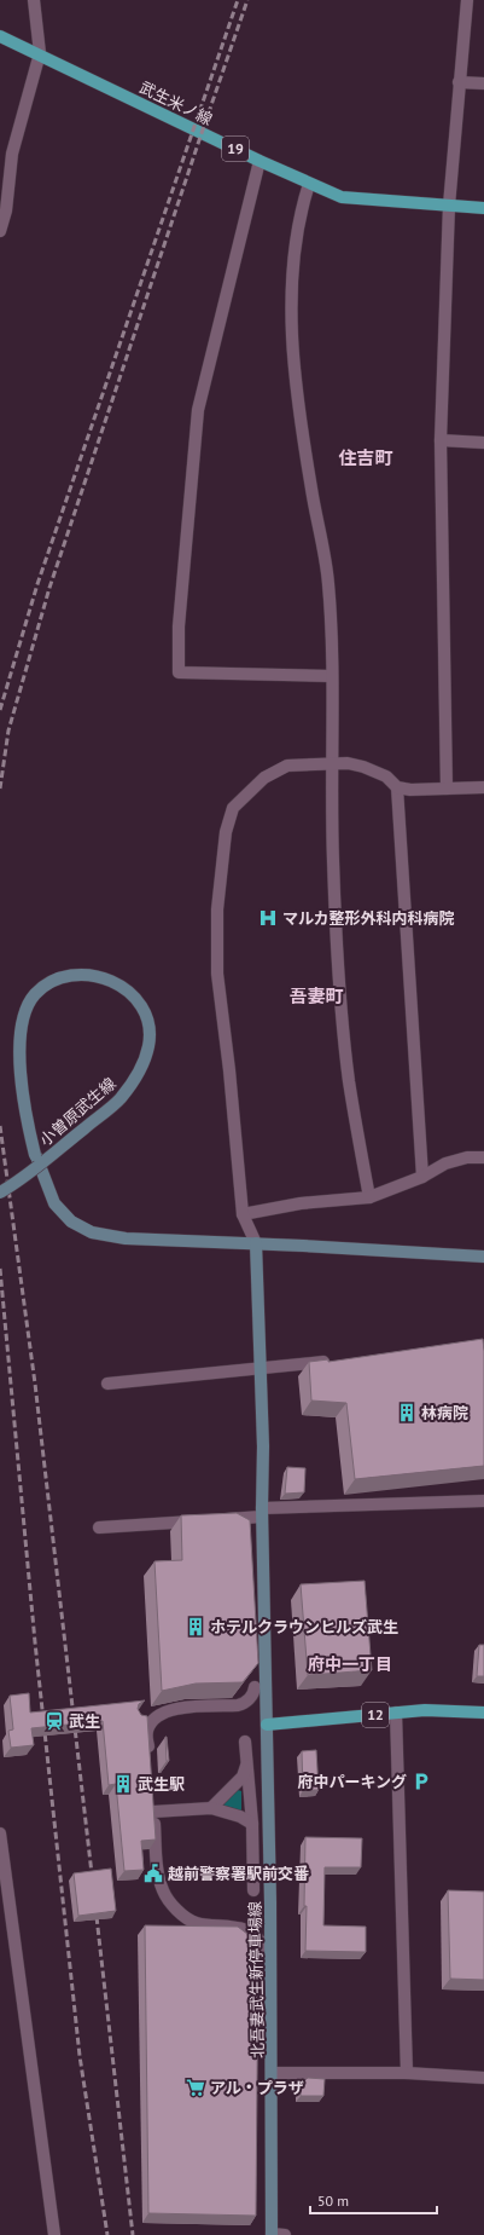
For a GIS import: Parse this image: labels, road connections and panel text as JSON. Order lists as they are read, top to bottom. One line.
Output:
{"streets":{"main road":["武生米ノ線","19","小曽原武生線","12","北吾妻武生新停車場線"]},"crossings":[["小曽原武生線","北吾妻武生新停車場線"],["12","北吾妻武生新停車場線"]],"districts":["住吉町","吾妻町","府中一丁目"],"places":{"hospital":["マルカ整形外科内科病院"],"building":["林病院","ホテルクラウンヒルズ武生","武生駅"],"station":["武生"],"parking":["府中パーキング"],"public building":["越前警察署駅前交番"],"supermarket":["アル・プラザ"]},"scale_bar":"50 m"}
